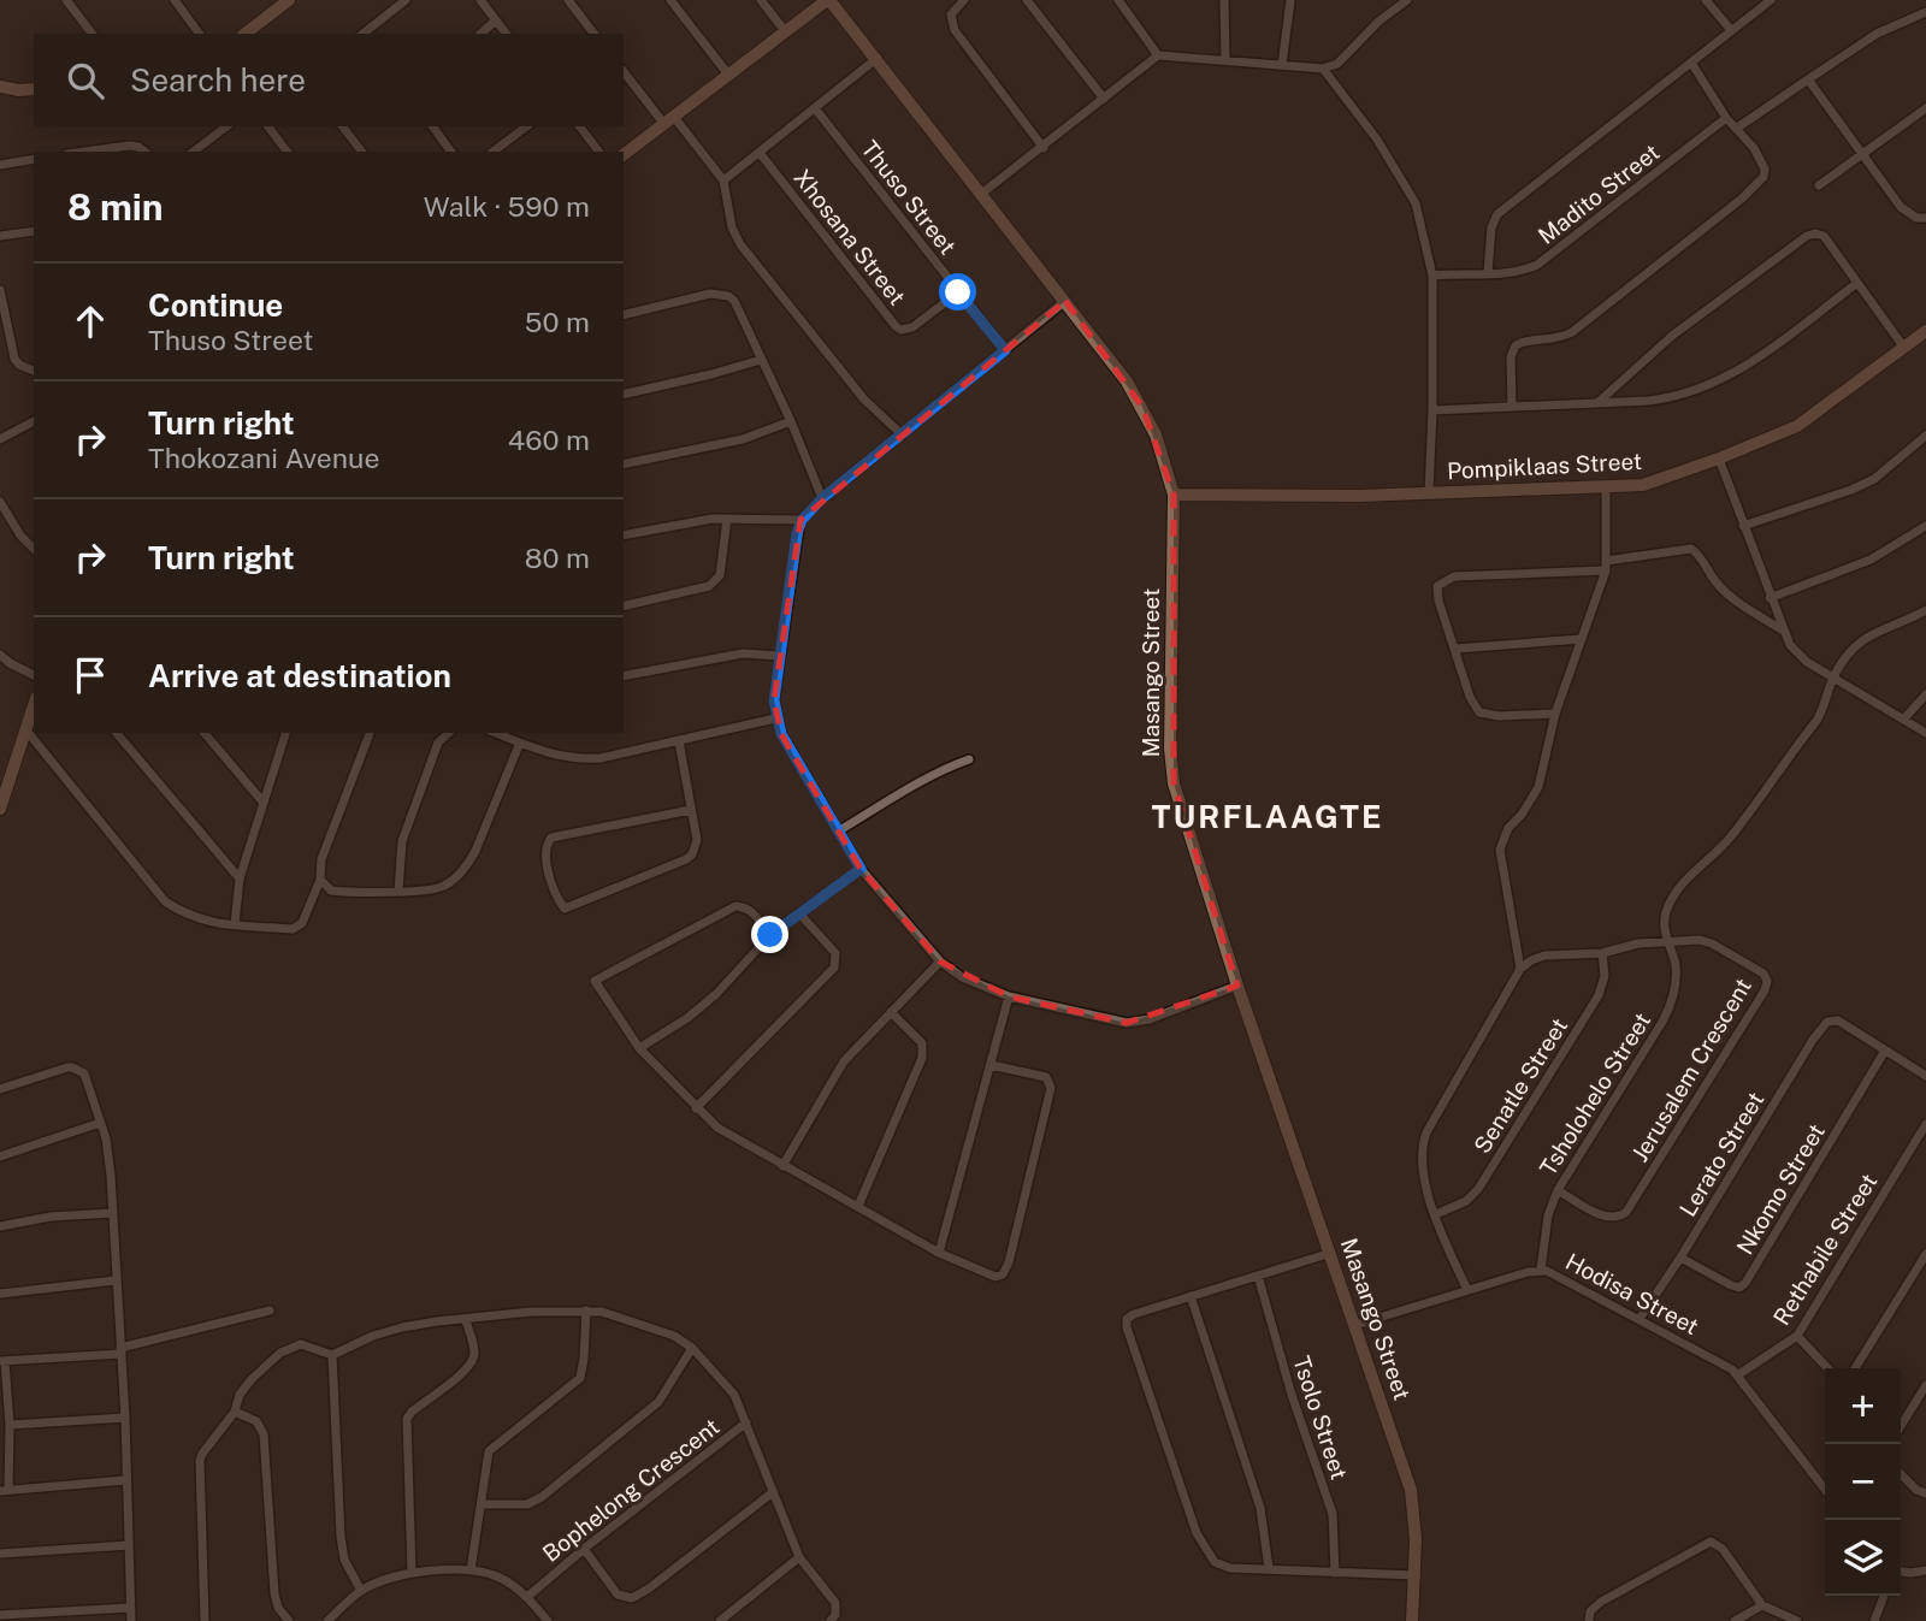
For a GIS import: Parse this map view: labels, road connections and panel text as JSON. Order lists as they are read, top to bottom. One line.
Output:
{"streets":{"street":["Madito Street","Thuso Street","Xhosana Street","Pompiklaas Street","Masango Street","Jerusalem Crescent","Senatle Street","Tsholohelo Street","Lerato Street","Nkomo Street","Rethabile Street","Hodisa Street","Tsolo Street","Bophelong Crescent"]},"crossings":[["Thuso Street","Xhosana Street"],["Pompiklaas Street","Masango Street"],["Masango Street","Hodisa Street"],["Jerusalem Crescent","Senatle Street"],["Jerusalem Crescent","Tsholohelo Street"],["Tsholohelo Street","Hodisa Street"],["Lerato Street","Nkomo Street"],["Lerato Street","Hodisa Street"],["Rethabile Street","Hodisa Street"]],"districts":["TURFLAAGTE"],"page":{"search":"Search here","heading":["8 min","Walk · 590 m"],"list":[["Continue","Thuso Street","50 m"],["Turn right","Thokozani Avenue","460 m"],["Turn right","80 m"],"Arrive at destination"],"map_buttons":["+","−"]}}
